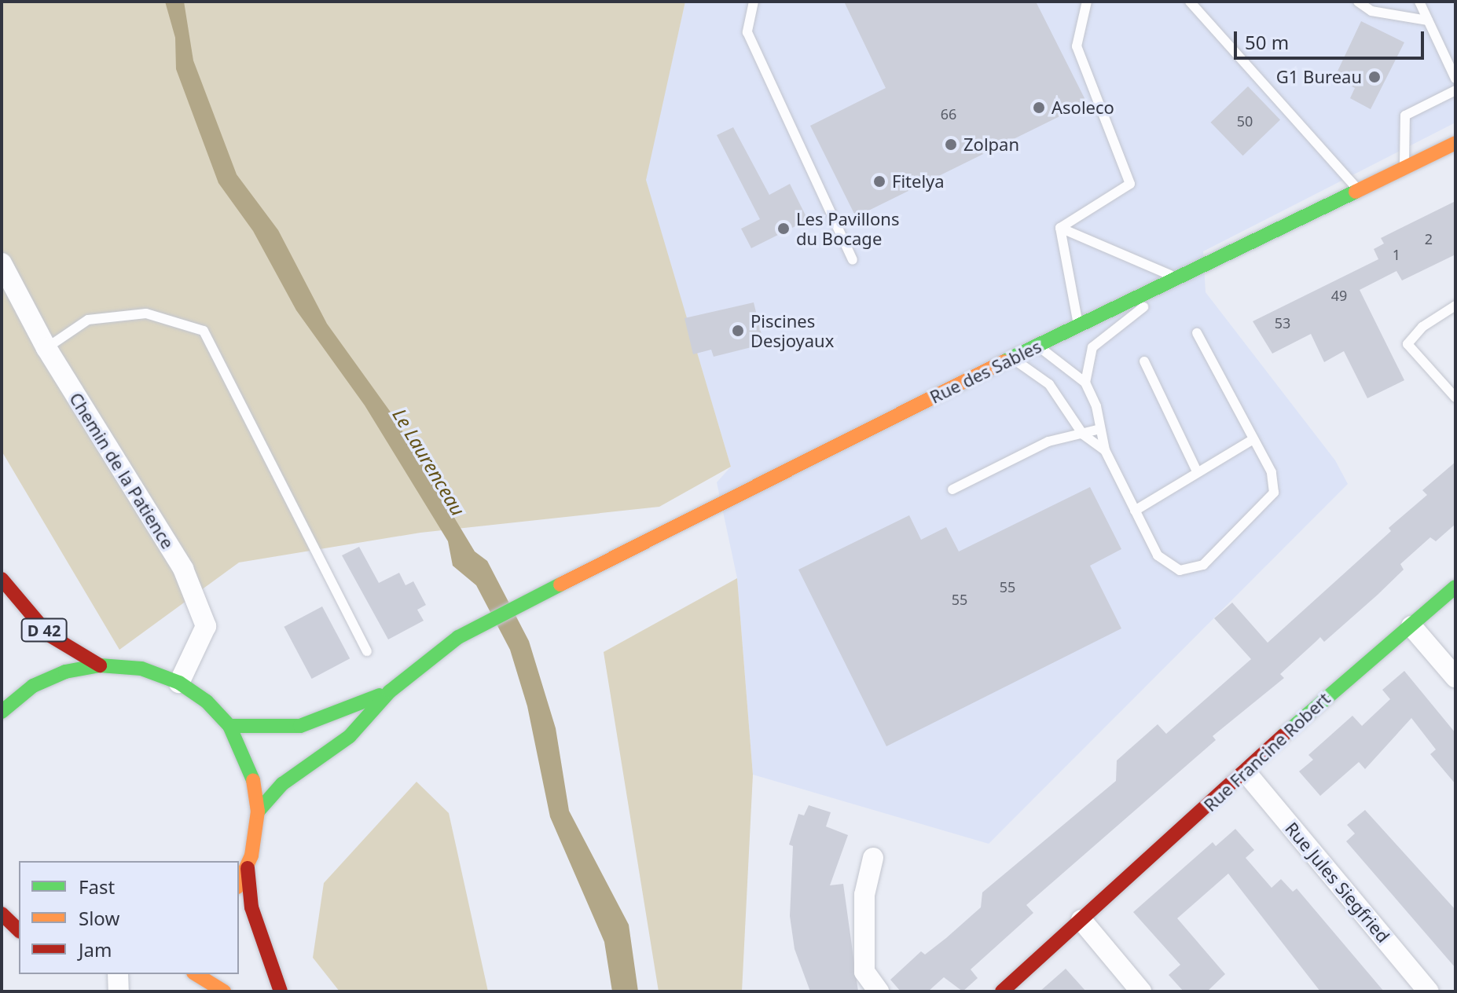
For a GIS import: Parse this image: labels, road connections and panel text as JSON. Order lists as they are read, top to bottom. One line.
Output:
{"streets":{"main road":["Rue des Sables","D 42","Rue Francine Robert"],"street":["Chemin de la Patience","Rue Jules Siegfried"]},"crossings":[["Rue Francine Robert","Rue Jules Siegfried"]],"water":["Le Laurenceau"],"places":["G1 Bureau","Asoleco","Zolpan","Fitelya","Les Pavillons du Bocage","Piscines Desjoyaux"],"house_numbers":["66","50","2","1","49","53","55","55"],"legend":["Fast","Slow","Jam"],"scale_bar":"50 m"}
